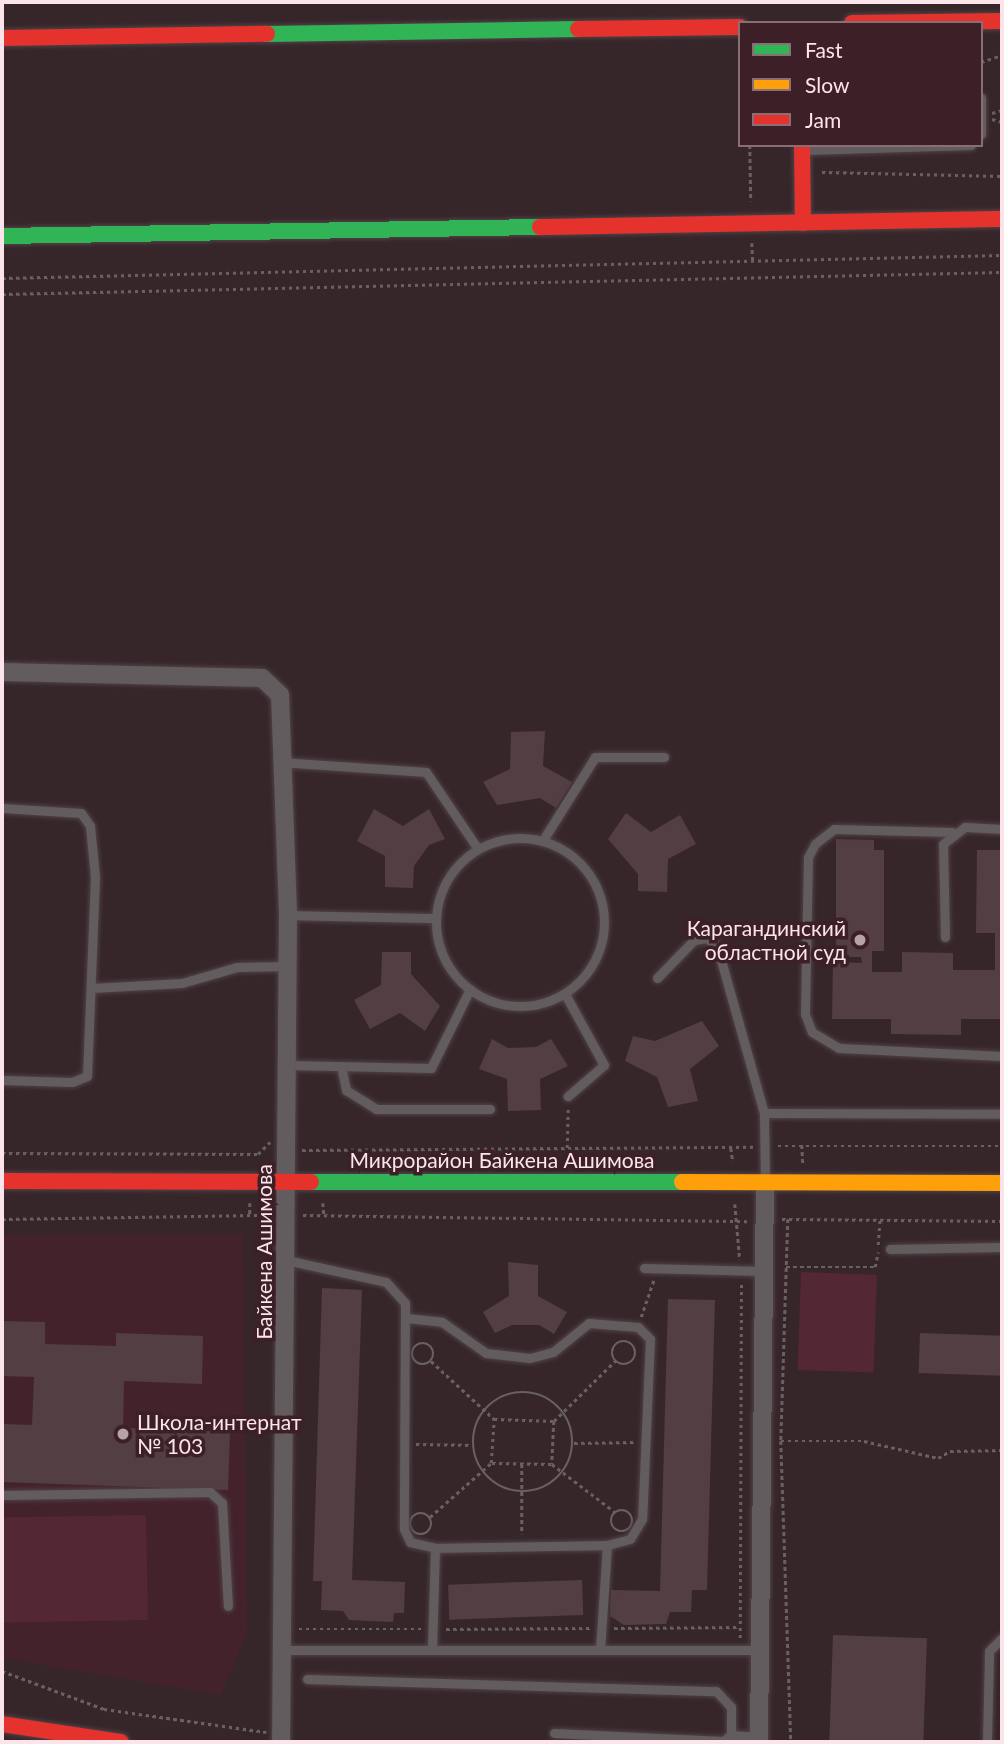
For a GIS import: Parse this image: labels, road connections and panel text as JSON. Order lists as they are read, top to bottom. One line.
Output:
{"streets":{"main road":["Микрорайон Байкена Ашимова"],"street":["Байкена Ашимова"]},"crossings":[["Микрорайон Байкена Ашимова","Байкена Ашимова"]],"places":["Карагандинский областной суд","Школа-интернат № 103"],"legend":["Fast","Slow","Jam"]}
